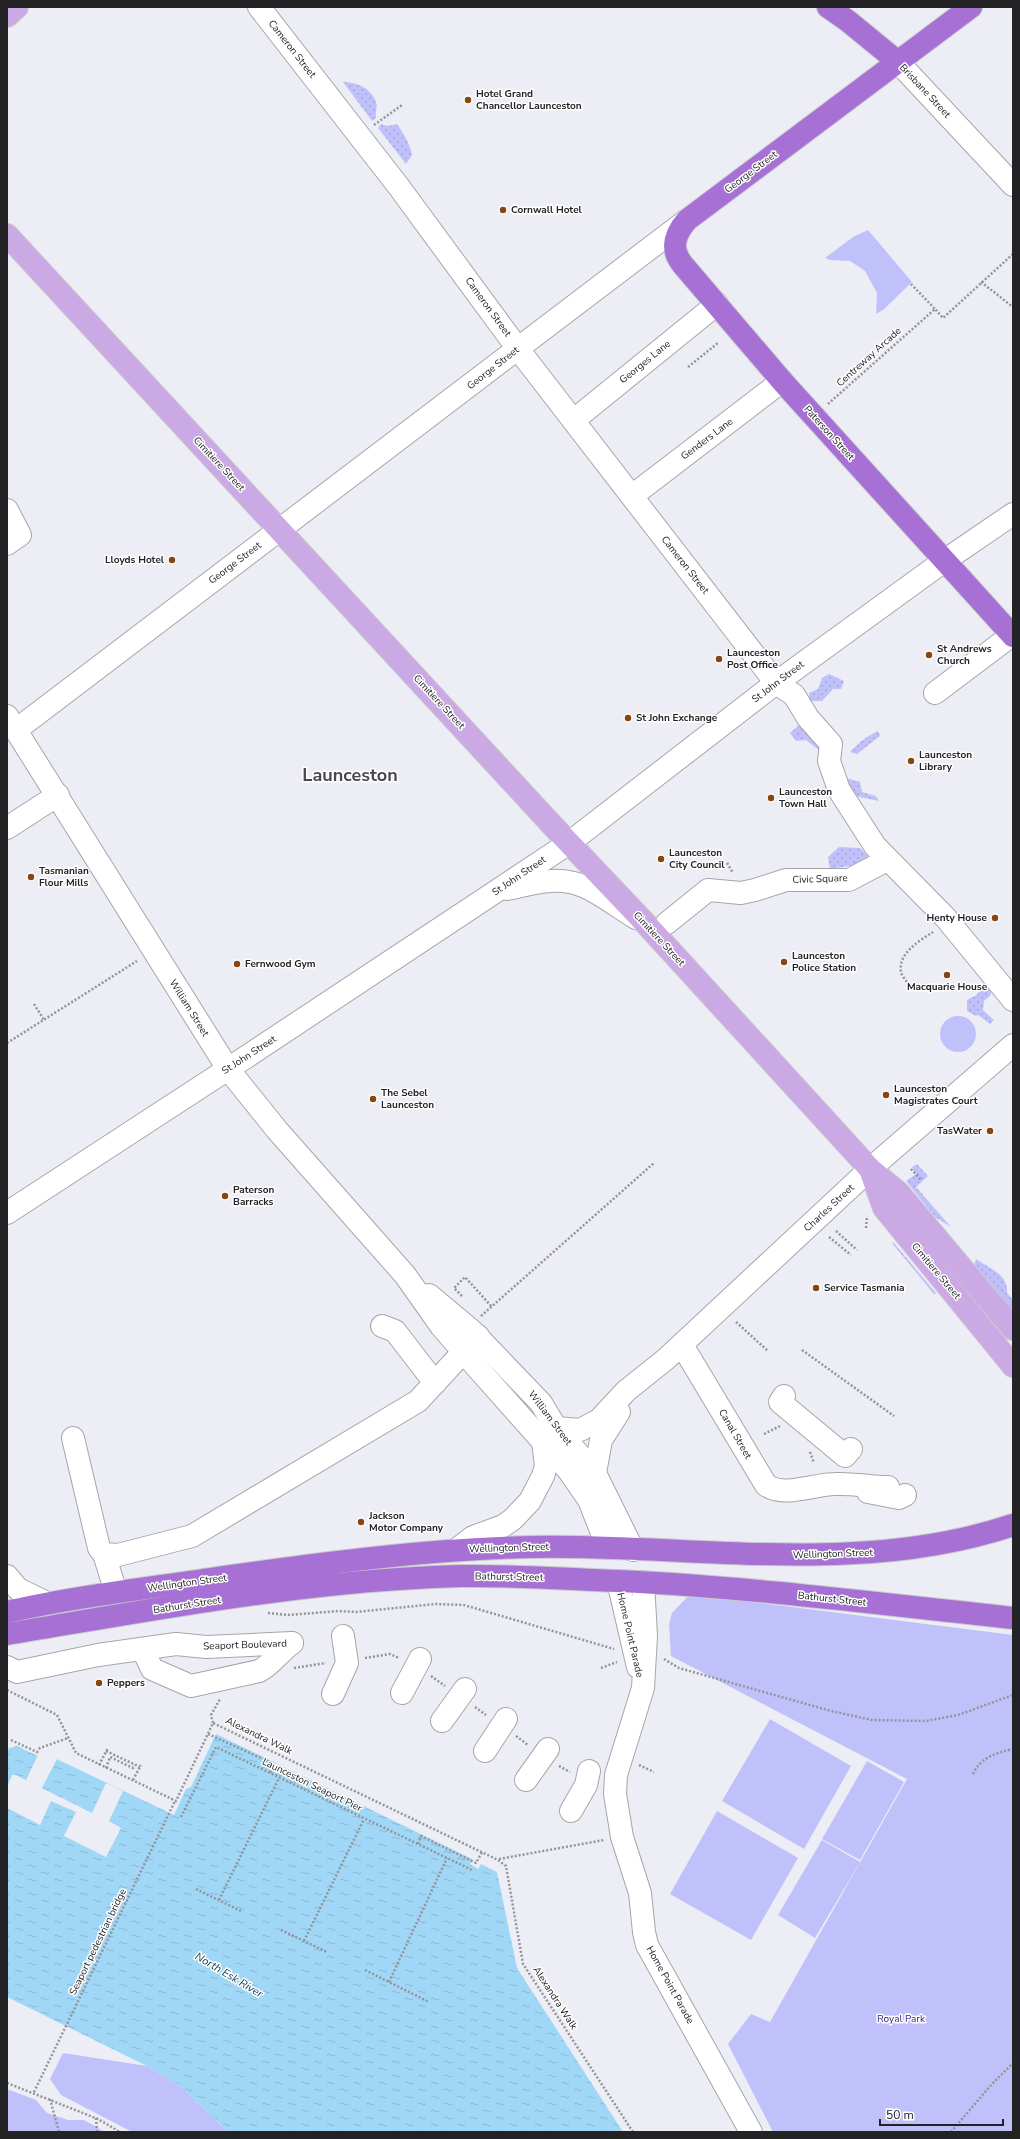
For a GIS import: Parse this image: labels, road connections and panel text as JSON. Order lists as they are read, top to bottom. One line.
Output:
{"streets":{"highway":["Brisbane Street","George Street","Paterson Street","Wellington Street","Bathurst Street"],"main road":["Cimitiere Street"],"street":["Cameron Street","Georges Lane","Genders Lane","St John Street","Civic Square","William Street","Charles Street","Canal Street","Home Point Parade","Seaport Boulevard"],"path":["Centreway Arcade","Alexandra Walk","Launceston Seaport Pier","Seaport pedestrian bridge"]},"crossings":[["Cameron Street","George Street"],["Cameron Street","Georges Lane"],["Cameron Street","Genders Lane"],["Cameron Street","St John Street"],["Brisbane Street","George Street"],["George Street","Paterson Street"],["George Street","Cimitiere Street"],["George Street","William Street"],["Centreway Arcade","Paterson Street"],["Georges Lane","Paterson Street"],["Paterson Street","Genders Lane"],["Paterson Street","St John Street"],["Cimitiere Street","St John Street"],["Cimitiere Street","Charles Street"],["St John Street","William Street"],["William Street","Charles Street"],["William Street","Wellington Street"],["Charles Street","Canal Street"],["Bathurst Street","Home Point Parade"],["Alexandra Walk","Seaport pedestrian bridge"]],"districts":["Launceston"],"water":["North Esk River"],"parks":["Royal Park"],"places":["Hotel Grand Chancellor Launceston","Cornwall Hotel","Lloyds Hotel","St Andrews Church","Launceston Post Office","St John Exchange","Launceston Library","Launceston Town Hall","Launceston City Council","Tasmanian Flour Mills","Henty House","Launceston Police Station","Fernwood Gym","Macquarie House","Launceston Magistrates Court","The Sebel Launceston","TasWater","Paterson Barracks","Service Tasmania","Jackson Motor Company","Peppers"],"scale_bar":"50 m"}
